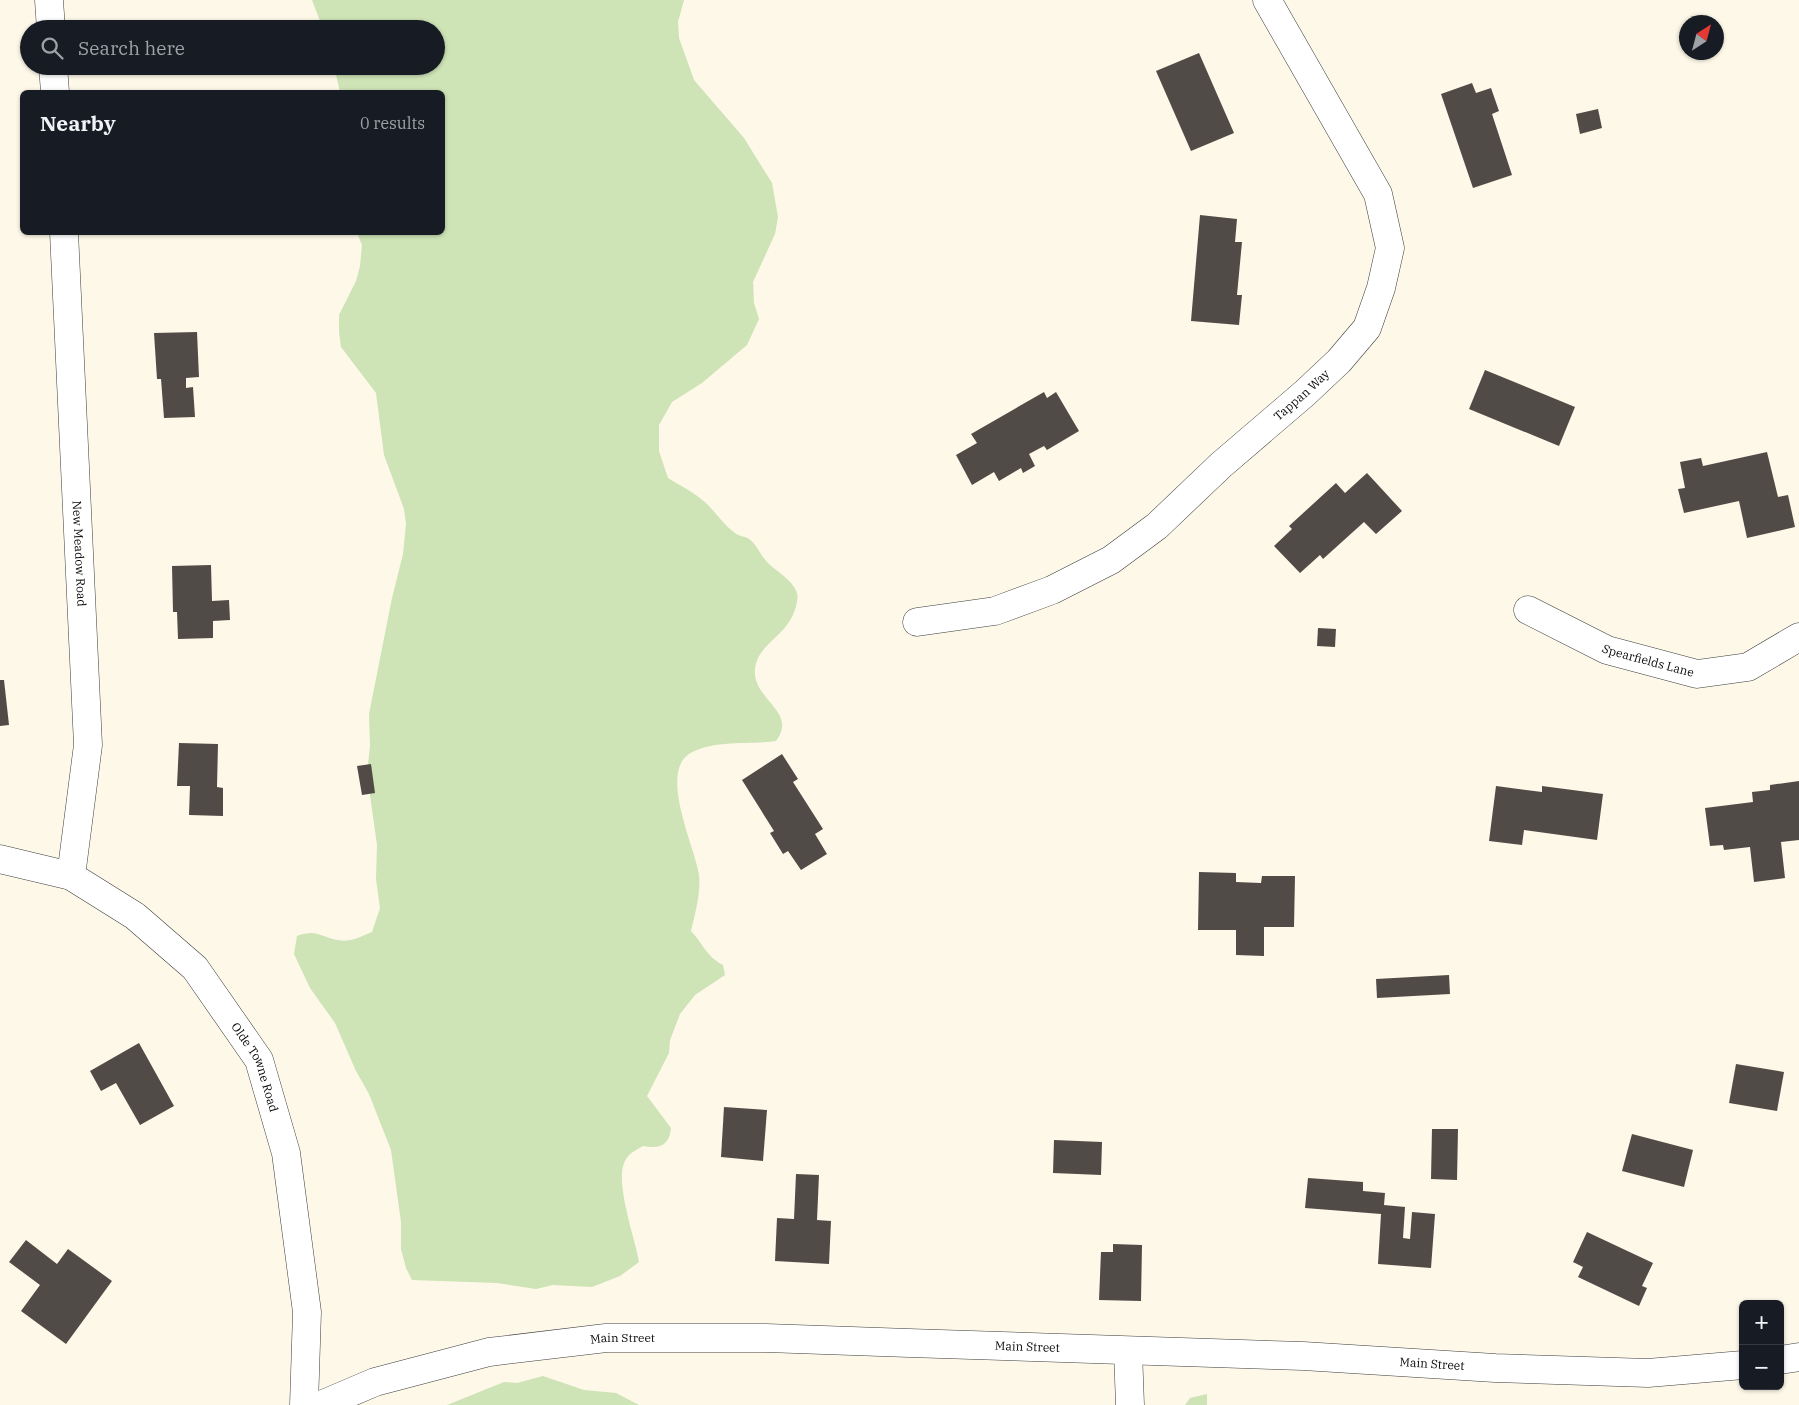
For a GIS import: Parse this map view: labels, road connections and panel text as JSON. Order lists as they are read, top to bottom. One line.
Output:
{"streets":{"street":["Tappan Way","New Meadow Road","Spearfields Lane","Olde Towne Road","Main Street"]},"crossings":[["New Meadow Road","Olde Towne Road"]],"north":"top right","page":{"search":"Search here","heading":["Nearby","0 results"],"map_buttons":["+","−"]}}
